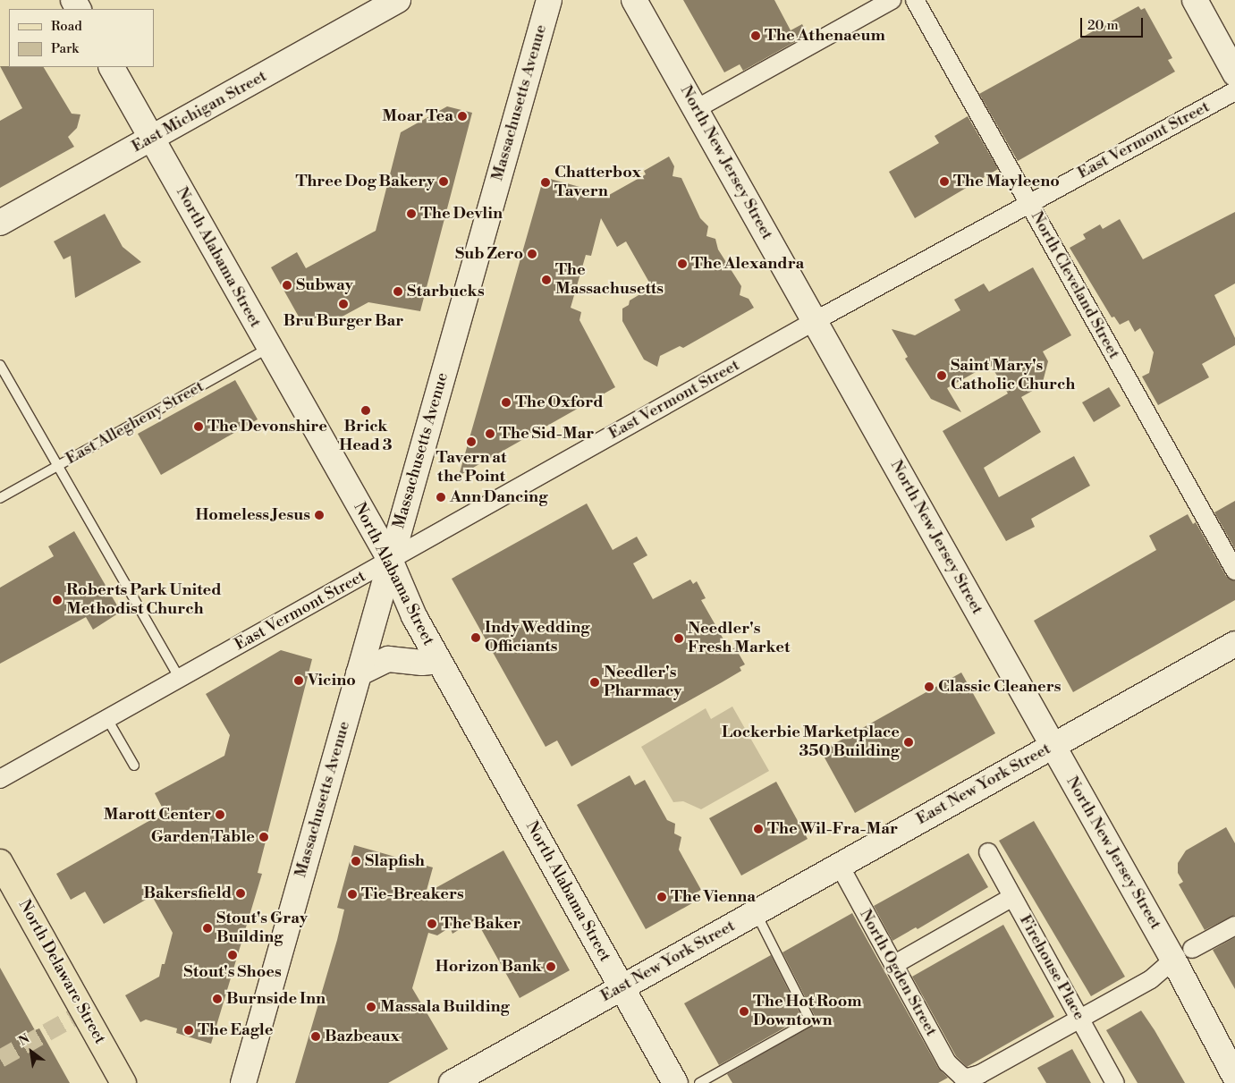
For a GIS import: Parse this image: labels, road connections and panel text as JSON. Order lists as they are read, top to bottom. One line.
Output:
{"streets":{"main road":["Massachusetts Avenue","East Michigan Street","North New Jersey Street","North Alabama Street","East New York Street","North Delaware Street"],"street":["East Vermont Street","North Cleveland Street","Firehouse Place","North Ogden Street"],"lane":["East Allegheny Street"]},"crossings":[["Massachusetts Avenue","East Vermont Street"],["Massachusetts Avenue","North Alabama Street"],["East Michigan Street","North Alabama Street"],["East Vermont Street","North New Jersey Street"],["East Vermont Street","North Alabama Street"],["East Vermont Street","North Cleveland Street"],["North New Jersey Street","East New York Street"],["North Alabama Street","East Allegheny Street"],["North Alabama Street","East New York Street"],["East New York Street","North Ogden Street"],["Firehouse Place","North Ogden Street"]],"places":["The Athenaeum","Moar Tea","Three Dog Bakery","The Mayleeno","Chatterbox Tavern","The Devlin","Sub Zero","The Alexandra","The Massachusetts","Subway","Starbucks","Bru Burger Bar","Saint Mary's Catholic Church","The Oxford","Brick Head 3","The Devonshire","The Sid-Mar","Tavern at the Point","Ann Dancing","Homeless Jesus","Roberts Park United Methodist Church","Indy Wedding Officiants","Needler's Fresh Market","Vicino","Needler's Pharmacy","Classic Cleaners","Lockerbie Marketplace 350 Building","Marott Center","The Wil-Fra-Mar","Garden Table","Slapfish","Bakersfield","Tie-Breakers","The Vienna","The Baker","Stout's Gray Building","Stout's Shoes","Horizon Bank","Burnside Inn","Massala Building","The Hot Room Downtown","The Eagle","Bazbeaux"],"legend":["Road","Park"],"scale_bar":"20 m","north":"top left"}
